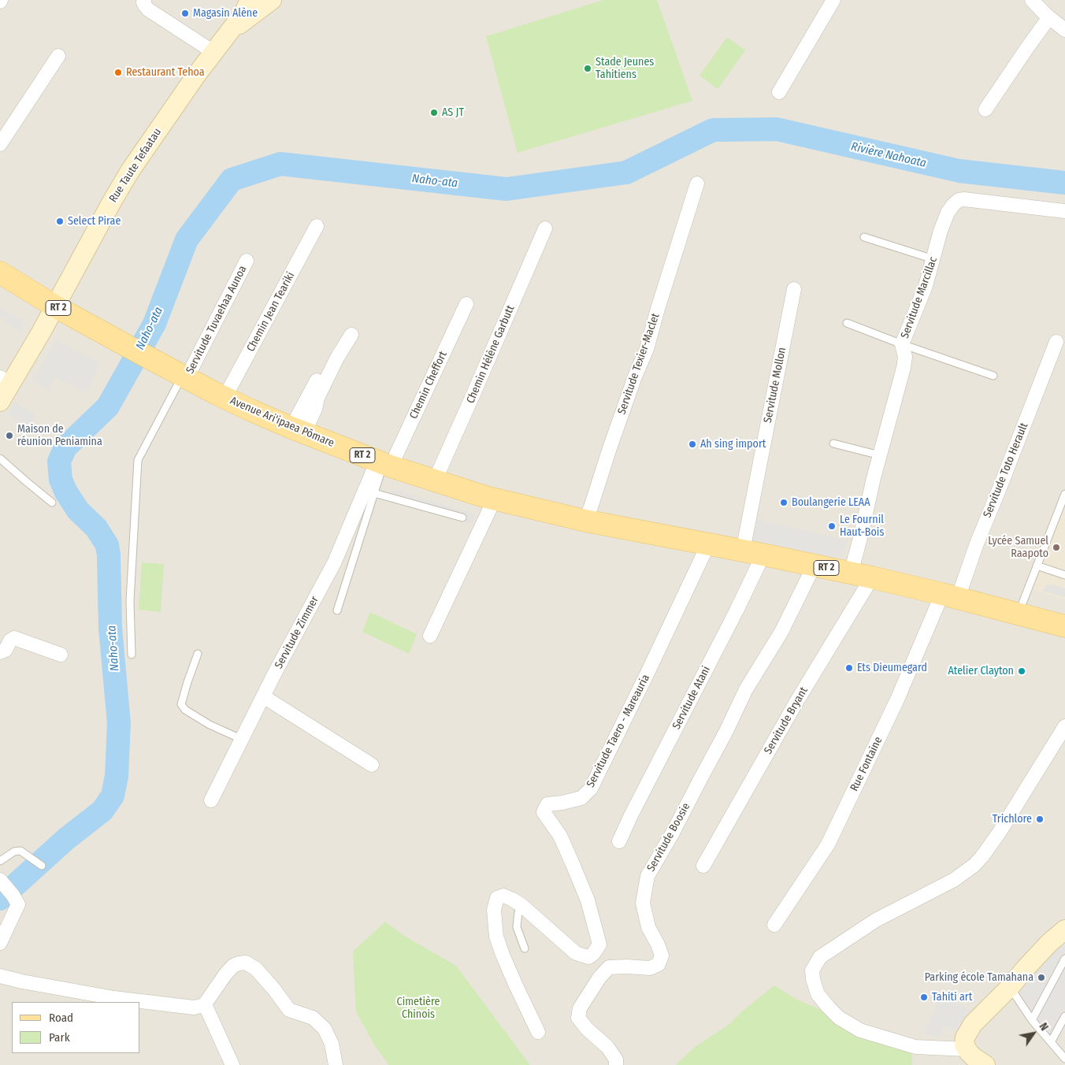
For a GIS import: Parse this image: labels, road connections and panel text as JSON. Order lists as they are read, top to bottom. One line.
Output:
{"streets":{"main road":["Rue Taute Tefaatau","RT 2","Avenue Ari'ipaea Pōmare"],"street":["Servitude Marcillac","Chemin Jean Teariki","Servitude Tuvaehaa Aunoa","Chemin Hélène Garbutt","Servitude Texier-Maclet","Chemin Cheffort","Servitude Mollon","Servitude Toto Herault","Servitude Zimmer","Servitude Atani","Servitude Bryant","Servitude Taero - Mareauria","Rue Fontaine","Servitude Boosie"]},"crossings":[["Rue Taute Tefaatau","Avenue Ari'ipaea Pōmare"],["Servitude Marcillac","RT 2"],["RT 2","Servitude Texier-Maclet"],["RT 2","Servitude Mollon"],["RT 2","Avenue Ari'ipaea Pōmare"],["RT 2","Servitude Toto Herault"],["RT 2","Servitude Atani"],["RT 2","Servitude Bryant"],["RT 2","Servitude Taero - Mareauria"],["RT 2","Rue Fontaine"],["RT 2","Servitude Boosie"],["Chemin Jean Teariki","Avenue Ari'ipaea Pōmare"],["Servitude Tuvaehaa Aunoa","Avenue Ari'ipaea Pōmare"],["Chemin Hélène Garbutt","Avenue Ari'ipaea Pōmare"],["Servitude Texier-Maclet","Avenue Ari'ipaea Pōmare"],["Chemin Cheffort","Avenue Ari'ipaea Pōmare"],["Chemin Cheffort","Servitude Zimmer"],["Servitude Mollon","Servitude Atani"],["Avenue Ari'ipaea Pōmare","Servitude Zimmer"],["Servitude Toto Herault","Rue Fontaine"]],"water":["Rivière Nahoata","Naho-ata"],"parks":["Cimetière Chinois"],"places":["Magasin Alène","Stade Jeunes Tahitiens","Restaurant Tehoa","AS JT","Select Pirae","Maison de réunion Peniamina","Ah sing import","Boulangerie LEAA","Le Fournil Haut-Bois","Lycée Samuel Raapoto","Ets Dieumegard","Atelier Clayton","Trichlore","Parking école Tamahana","Tahiti art"],"legend":["Road","Park"],"north":"top right"}
